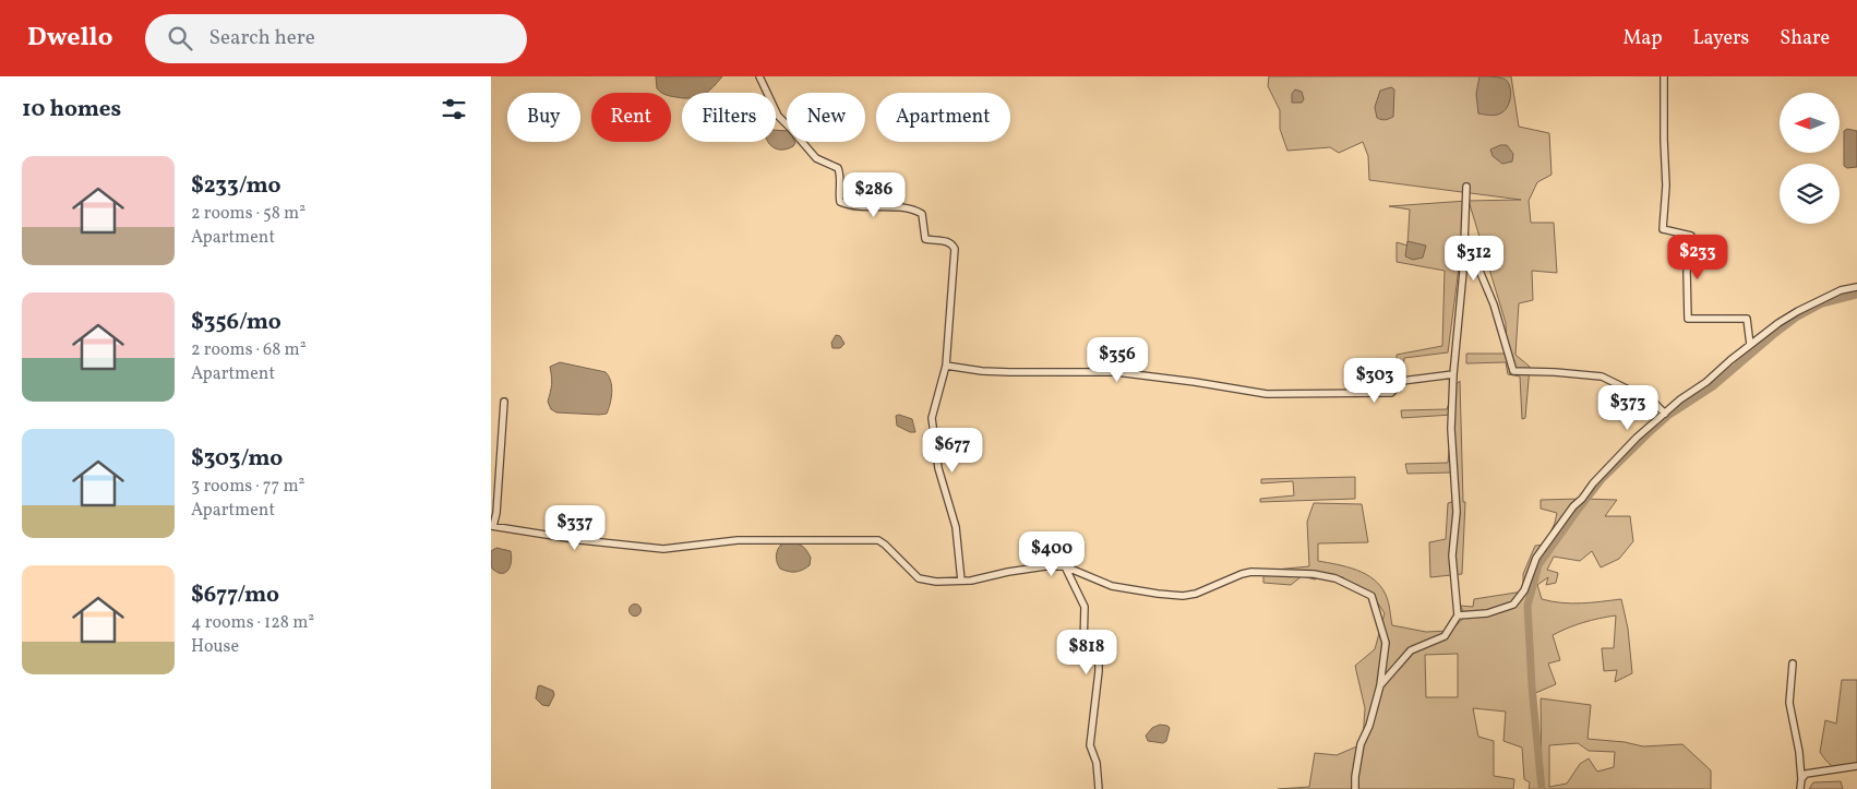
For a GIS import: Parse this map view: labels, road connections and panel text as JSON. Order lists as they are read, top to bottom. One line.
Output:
{"north":"left","page":{"header":"Dwello","search":"Search here","nav":["Map","Layers","Share"],"heading":"10 homes","chip":["Buy","Rent","Filters","New","Apartment"],"list":[{"name":"$233/mo","note":"2 rooms · 58 m² · Apartment"},{"name":"$356/mo","note":"2 rooms · 68 m² · Apartment"},{"name":"$303/mo","note":"3 rooms · 77 m² · Apartment"},{"name":"$677/mo","note":"4 rooms · 128 m² · House"}],"price":["$286","$233","$312","$356","$303","$373","$677","$337","$400","$818"]}}
